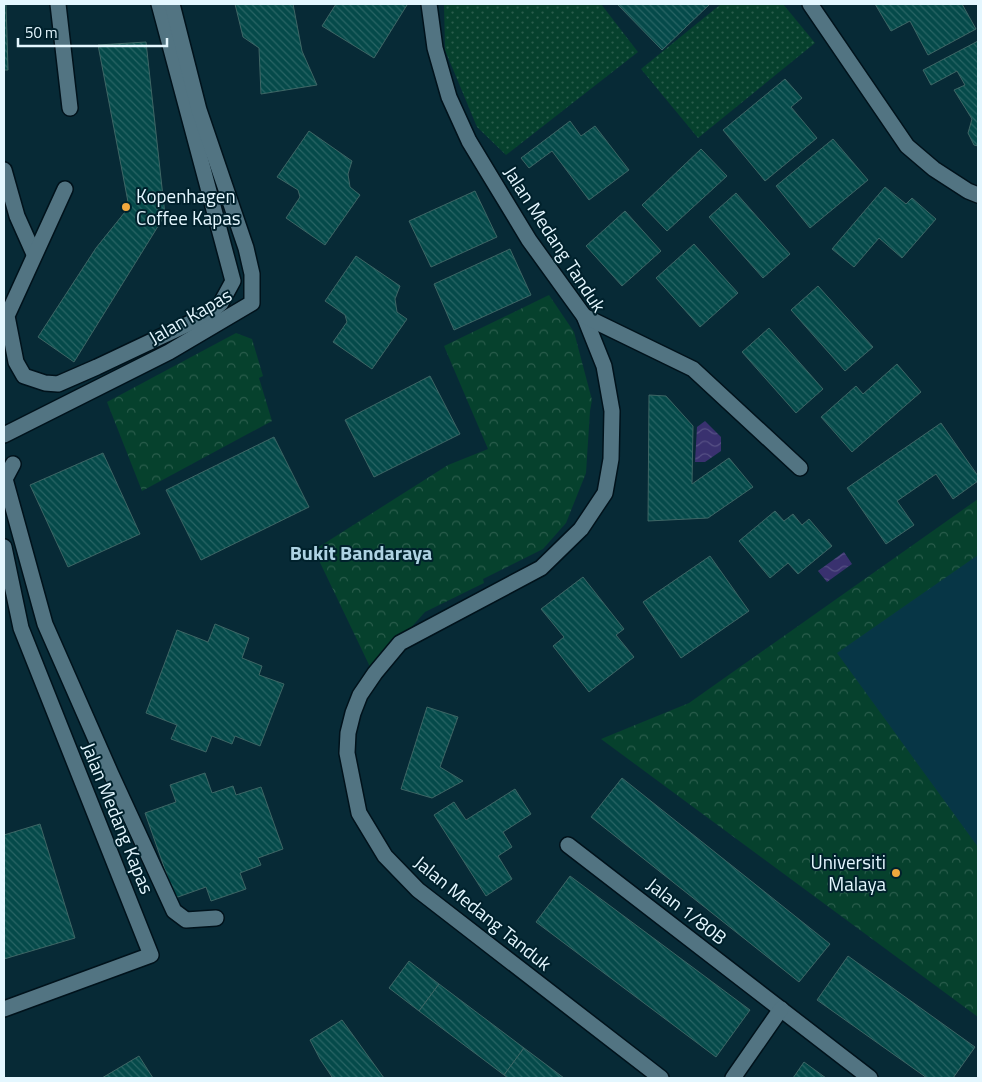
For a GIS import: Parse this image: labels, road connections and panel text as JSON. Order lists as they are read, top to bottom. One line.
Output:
{"streets":{"street":["Jalan Medang Tanduk","Jalan Kapas","Jalan Medang Kapas","Jalan 1/80B"]},"districts":["Bukit Bandaraya"],"places":["Kopenhagen Coffee Kapas","Universiti Malaya"],"scale_bar":"50 m"}
